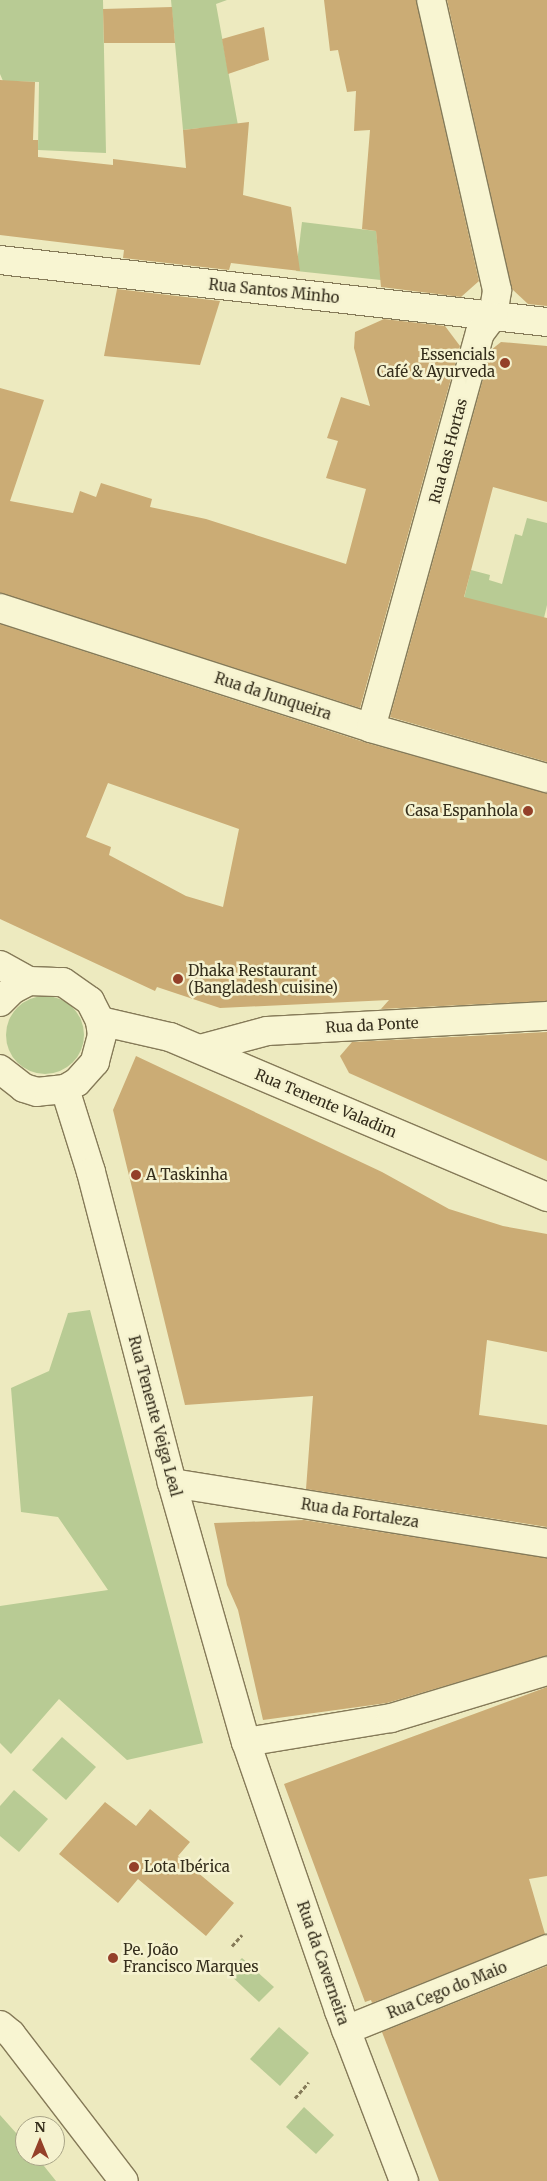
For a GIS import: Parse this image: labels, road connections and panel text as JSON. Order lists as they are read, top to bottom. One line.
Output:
{"streets":{"street":["Rua Santos Minho","Rua das Hortas","Rua da Junqueira","Rua da Ponte","Rua Tenente Valadim","Rua Tenente Veiga Leal","Rua da Fortaleza","Rua da Caverneira","Rua Cego do Maio"]},"crossings":[["Rua Santos Minho","Rua das Hortas"],["Rua das Hortas","Rua da Junqueira"],["Rua da Ponte","Rua Tenente Valadim"],["Rua Tenente Veiga Leal","Rua da Fortaleza"],["Rua Tenente Veiga Leal","Rua da Caverneira"],["Rua da Caverneira","Rua Cego do Maio"]],"places":["Essencials Café & Ayurveda","Casa Espanhola","Dhaka Restaurant (Bangladesh cuisine)","A Taskinha","Lota Ibérica","Pe. João Francisco Marques"],"north":"top"}
